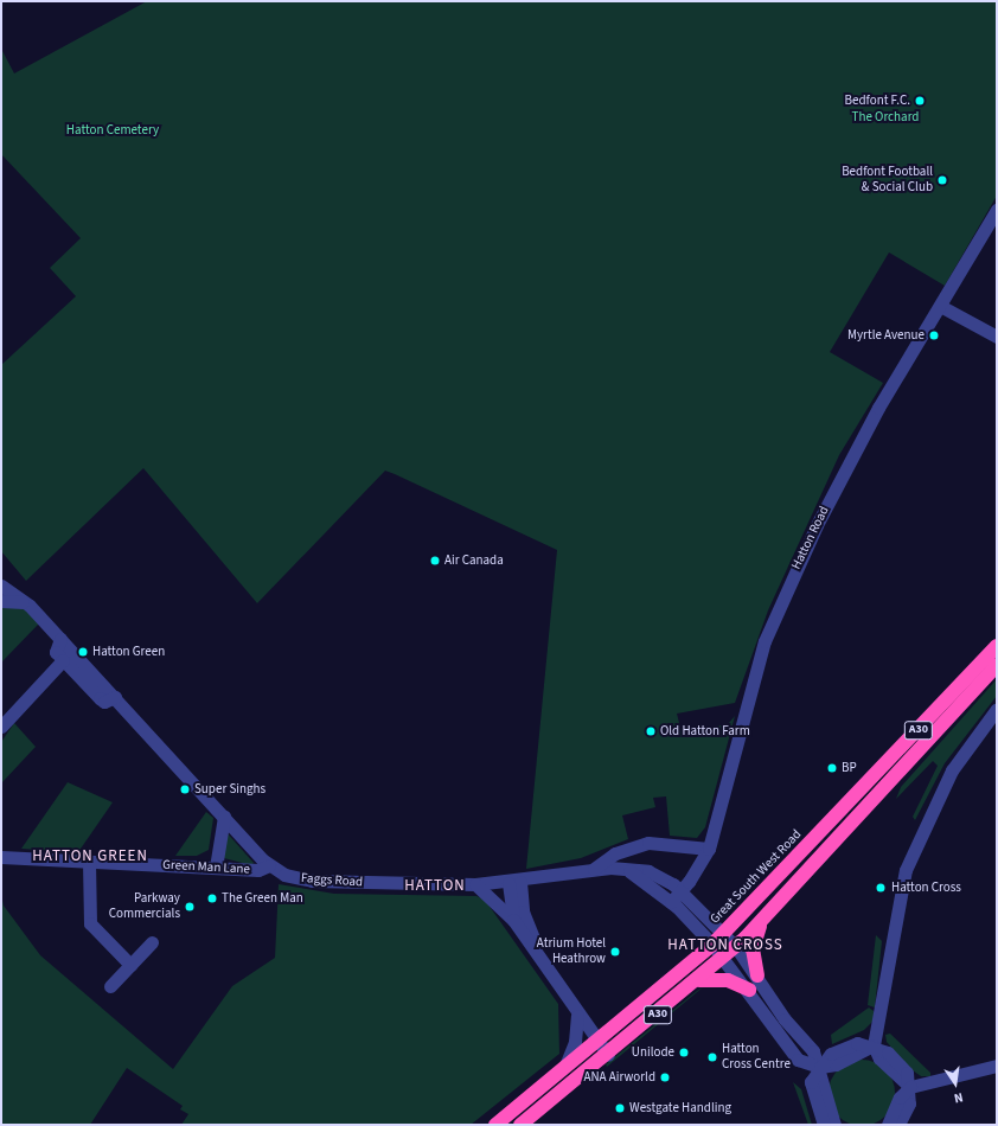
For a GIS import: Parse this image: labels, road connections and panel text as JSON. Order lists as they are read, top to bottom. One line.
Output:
{"streets":{"highway":["A30","Great South West Road"],"street":["Hatton Road","Green Man Lane","Faggs Road"]},"crossings":[["Hatton Road","Faggs Road"],["A30","Faggs Road"],["Green Man Lane","Faggs Road"],["Great South West Road","Faggs Road"]],"districts":["HATTON GREEN","HATTON","HATTON CROSS"],"parks":["The Orchard","Hatton Cemetery"],"places":["Bedfont F.C.","Bedfont Football & Social Club","Myrtle Avenue","Air Canada","Hatton Green","Old Hatton Farm","BP","Super Singhs","Hatton Cross","The Green Man","Parkway Commercials","Atrium Hotel Heathrow","Unilode","Hatton Cross Centre","ANA Airworld","Westgate Handling"],"north":"bottom"}
